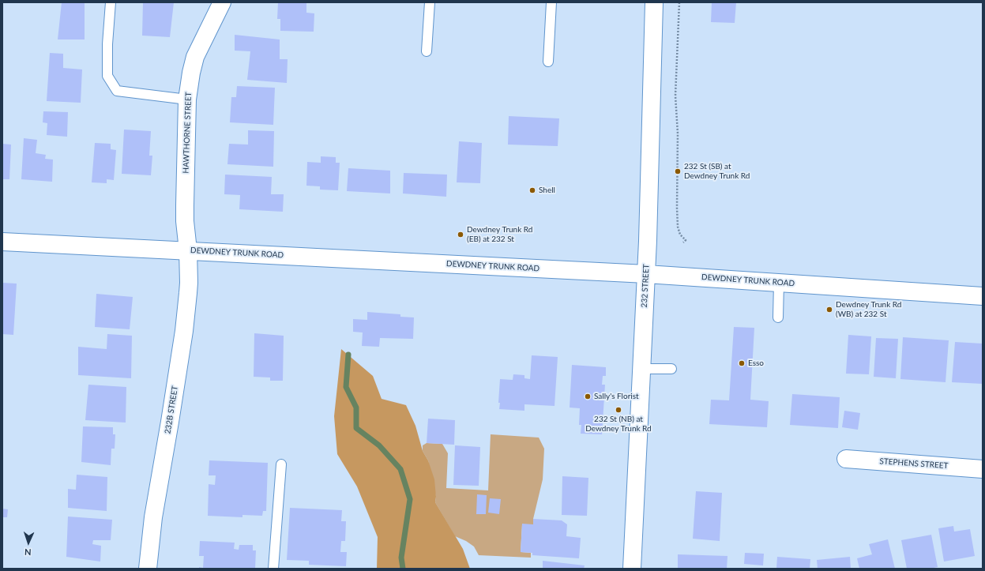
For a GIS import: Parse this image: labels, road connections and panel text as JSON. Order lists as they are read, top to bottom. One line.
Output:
{"streets":{"main road":["HAWTHORNE STREET","DEWDNEY TRUNK ROAD","232 STREET","232B STREET","STEPHENS STREET"]},"crossings":[["HAWTHORNE STREET","DEWDNEY TRUNK ROAD"],["HAWTHORNE STREET","232B STREET"],["DEWDNEY TRUNK ROAD","232 STREET"],["DEWDNEY TRUNK ROAD","232B STREET"]],"places":["232 St (SB) at Dewdney Trunk Rd","Shell","Dewdney Trunk Rd (EB) at 232 St","Dewdney Trunk Rd (WB) at 232 St","Esso","Sally's Florist","232 St (NB) at Dewdney Trunk Rd"],"north":"bottom"}
